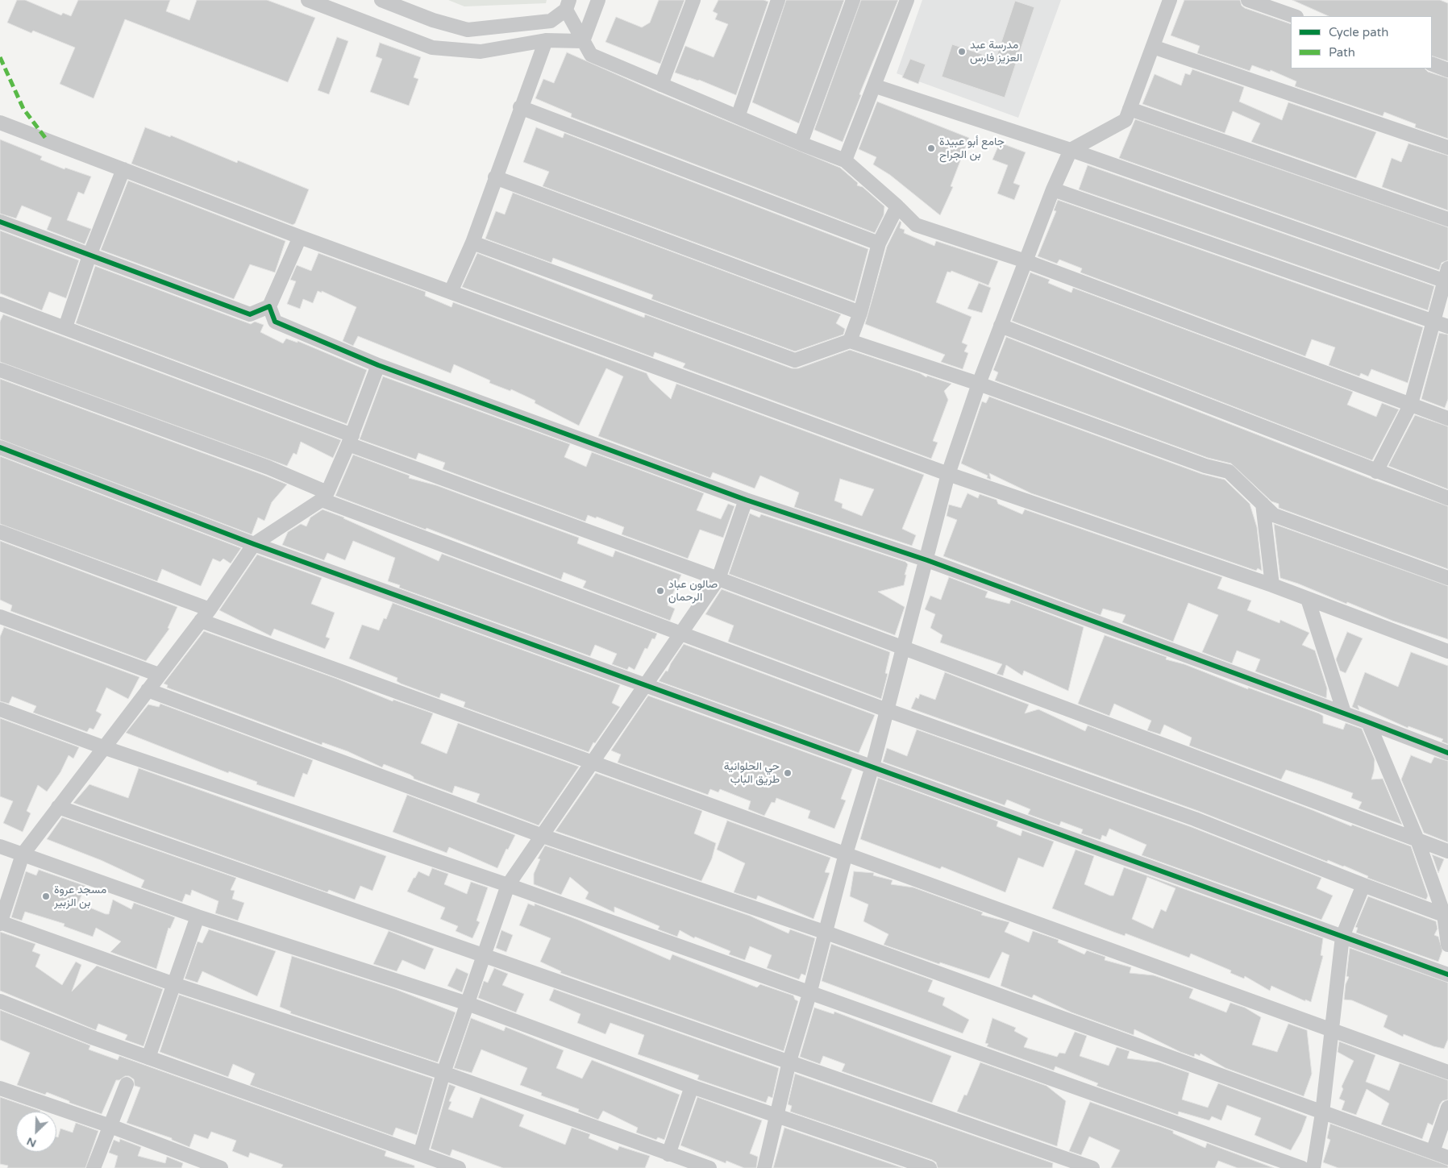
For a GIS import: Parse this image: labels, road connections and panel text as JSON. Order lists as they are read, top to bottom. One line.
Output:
{"places":["مدرسة عبد العزيز فارس","جامع أبو عبيدة بن الجراح","صالون عباد الرحمان","حي الحلوانية طريق الباب","مسجد عروة بن الزبير"],"legend":["Cycle path","Path"],"north":"bottom left"}
